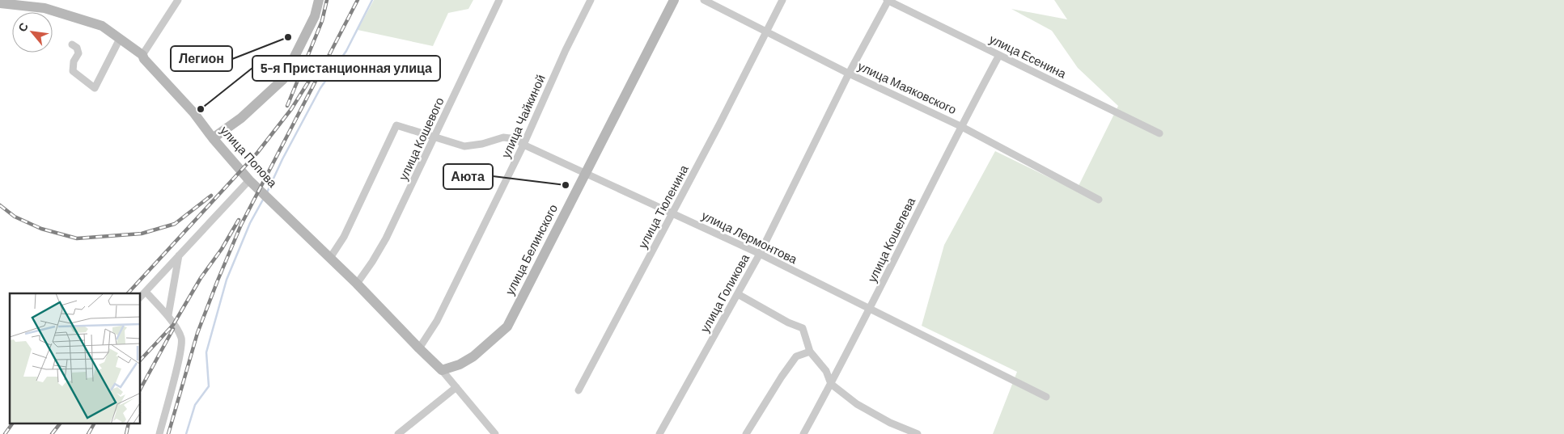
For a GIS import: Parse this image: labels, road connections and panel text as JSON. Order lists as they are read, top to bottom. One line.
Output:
{"streets":{"street":["улица Есенина","улица Маяковского","улица Чайкиной","улица Кошевого","улица Попова","улица Тюленина","улица Лермонтова","улица Кошелева","улица Белинского","улица Голикова"]},"crossings":[["улица Есенина","улица Кошелева"],["улица Есенина","улица Голикова"],["улица Маяковского","улица Тюленина"],["улица Маяковского","улица Кошелева"],["улица Маяковского","улица Голикова"],["улица Чайкиной","улица Попова"],["улица Чайкиной","улица Лермонтова"],["улица Кошевого","улица Попова"],["улица Кошевого","улица Лермонтова"],["улица Попова","улица Лермонтова"],["улица Тюленина","улица Лермонтова"],["улица Лермонтова","улица Кошелева"],["улица Лермонтова","улица Белинского"],["улица Лермонтова","улица Голикова"]],"places":["Легион","5-я Пристанционная улица","Аюта"],"north":"top left"}
